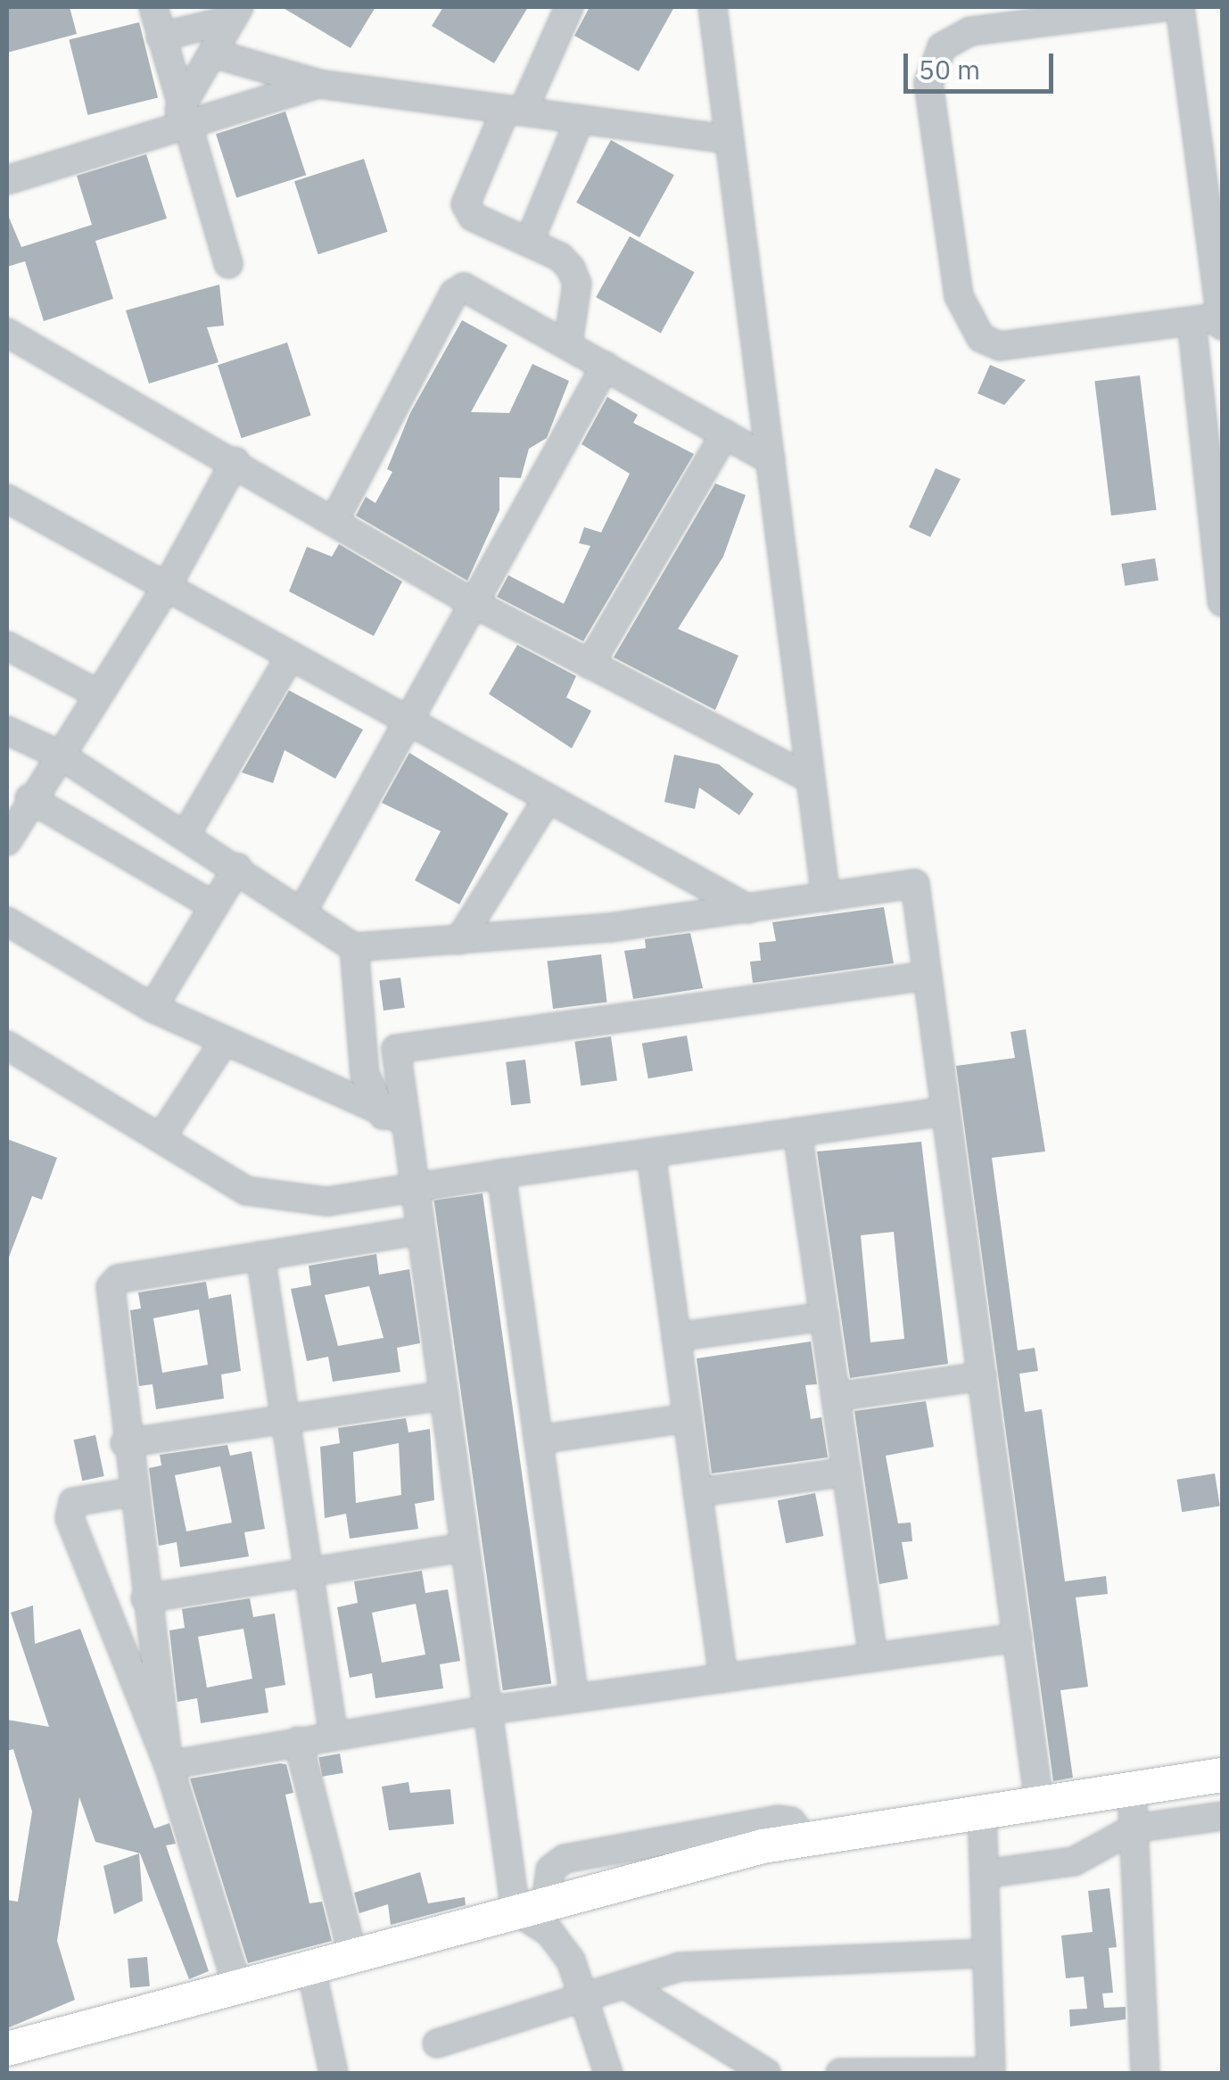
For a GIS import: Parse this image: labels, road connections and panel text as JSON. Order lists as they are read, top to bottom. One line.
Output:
{"scale_bar":"50 m"}
